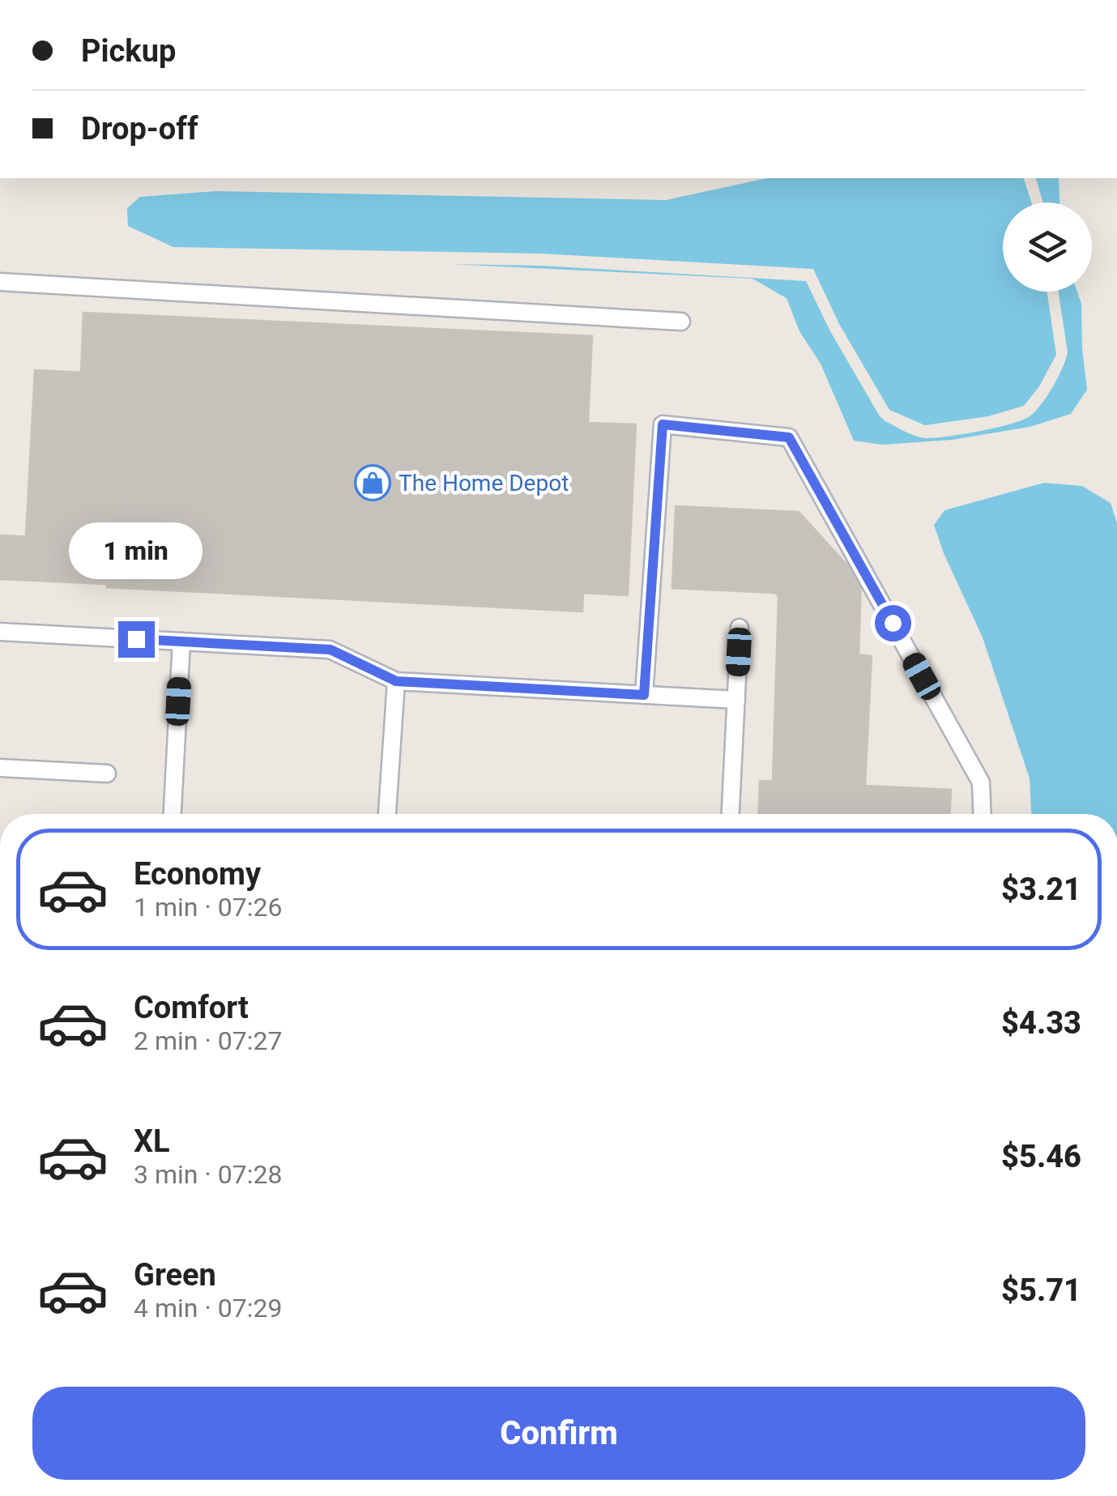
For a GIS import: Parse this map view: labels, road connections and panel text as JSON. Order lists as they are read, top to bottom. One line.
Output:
{"places":{"shop":["The Home Depot"]},"page":{"banner":["Pickup","Drop-off"],"bubble":"1 min","list":[{"name":"Economy","note":"1 min · 07:26","value":"$3.21"},{"name":"Comfort","note":"2 min · 07:27","value":"$4.33"},{"name":"XL","note":"3 min · 07:28","value":"$5.46"},{"name":"Green","note":"4 min · 07:29","value":"$5.71"}],"buttons":"Confirm"}}
